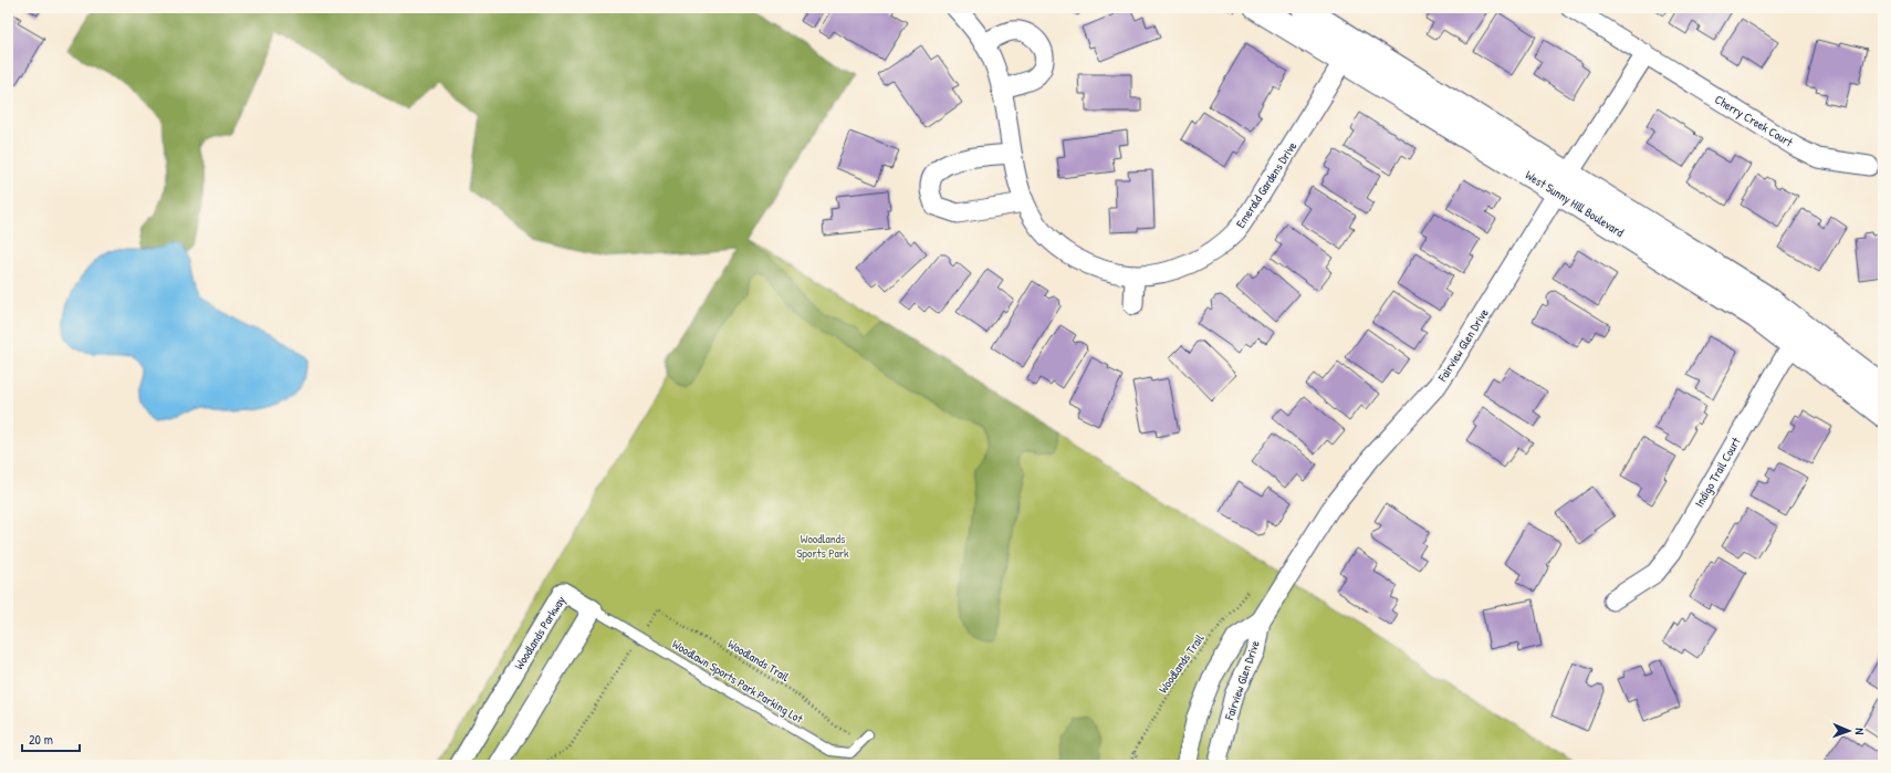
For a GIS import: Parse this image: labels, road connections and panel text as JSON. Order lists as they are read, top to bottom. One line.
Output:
{"streets":{"street":["Cherry Creek Court","Emerald Gardens Drive","West Sunny Hill Boulevard","Fairview Glen Drive","Indigo Trail Court","Woodlands Parkway"],"lane":["Woodlawn Sports Park Parking Lot"],"path":["Woodlands Trail"]},"crossings":[["Cherry Creek Court","Fairview Glen Drive"],["Emerald Gardens Drive","West Sunny Hill Boulevard"],["West Sunny Hill Boulevard","Fairview Glen Drive"],["West Sunny Hill Boulevard","Indigo Trail Court"],["Woodlands Parkway","Woodlawn Sports Park Parking Lot"],["Woodlands Trail","Woodlawn Sports Park Parking Lot"]],"parks":["Woodlands Sports Park"],"scale_bar":"20 m","north":"right"}
